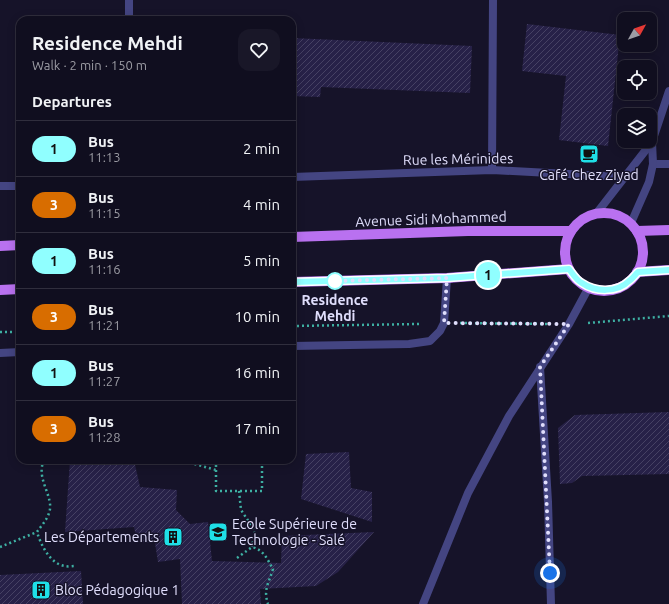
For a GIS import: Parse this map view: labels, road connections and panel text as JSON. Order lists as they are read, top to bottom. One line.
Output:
{"streets":{"main road":["Avenue Sidi Mohammed"],"street":["Rue les Mérinides"]},"places":{"cafe":["Café Chez Ziyad"],"other":["Residence Mehdi"],"school or university":["Ecole Supérieure de Technologie - Salé"],"building":["Les Départements","Bloc Pédagogique 1"]},"lines":["bus line 1"],"north":"top right","page":{"on_map":"1","heading":[["Residence Mehdi","Walk · 2 min · 150 m"],"Departures"],"list":[{"mark":"1","name":"Bus","note":"11:13","value":"2 min"},{"mark":"3","name":"Bus","note":"11:15","value":"4 min"},{"mark":"1","name":"Bus","note":"11:16","value":"5 min"},{"mark":"3","name":"Bus","note":"11:21","value":"10 min"},{"mark":"1","name":"Bus","note":"11:27","value":"16 min"},{"mark":"3","name":"Bus","note":"11:28","value":"17 min"}]}}
